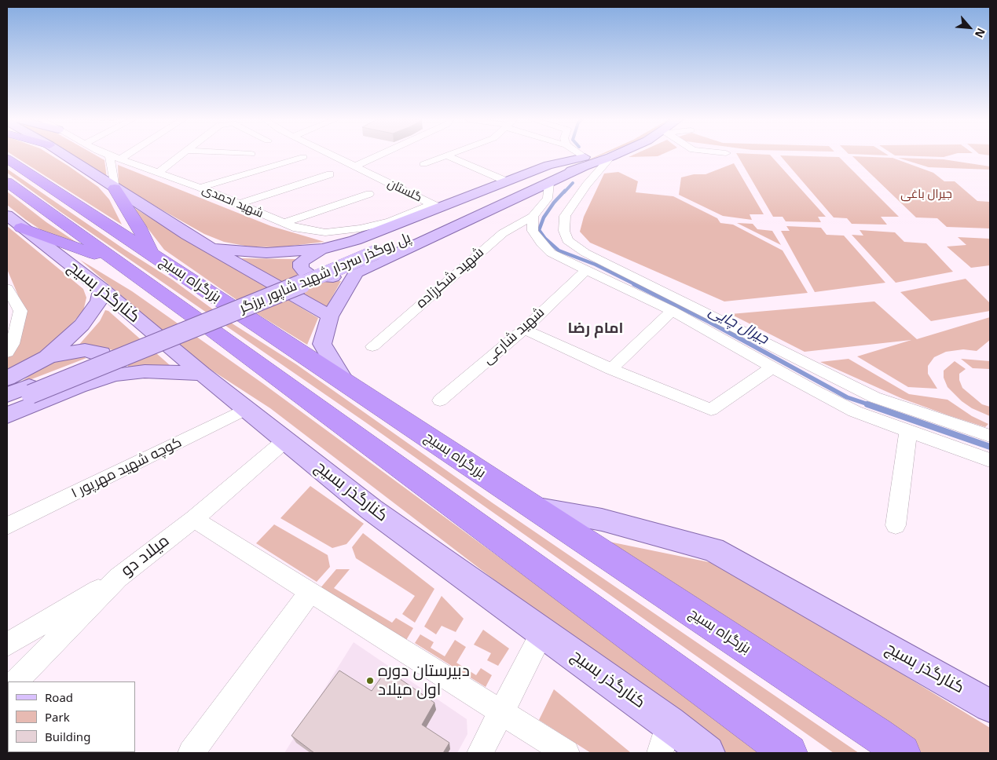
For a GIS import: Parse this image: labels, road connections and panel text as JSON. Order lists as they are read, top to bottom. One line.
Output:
{"streets":{"highway":["بزرگراه بسیج"],"main road":["پل روگذر سردار شهید شاپور برزگر","کنارگذر بسیج"],"street":["گلستان","شهید احمدی","شهید شکرزاده","شهید شارعی","کوچه شهید مهرپور ۱","میلاد دو"]},"crossings":[["گلستان","شهید احمدی"],["بزرگراه بسیج","کنارگذر بسیج"],["کنارگذر بسیج","کوچه شهید مهرپور ۱"],["کنارگذر بسیج","میلاد دو"]],"districts":["امام رضا"],"water":["جیرال چایی"],"parks":["جیرال باغی"],"places":["دبیرستان دوره اول میلاد"],"legend":["Road","Park","Building"],"north":"bottom right"}
